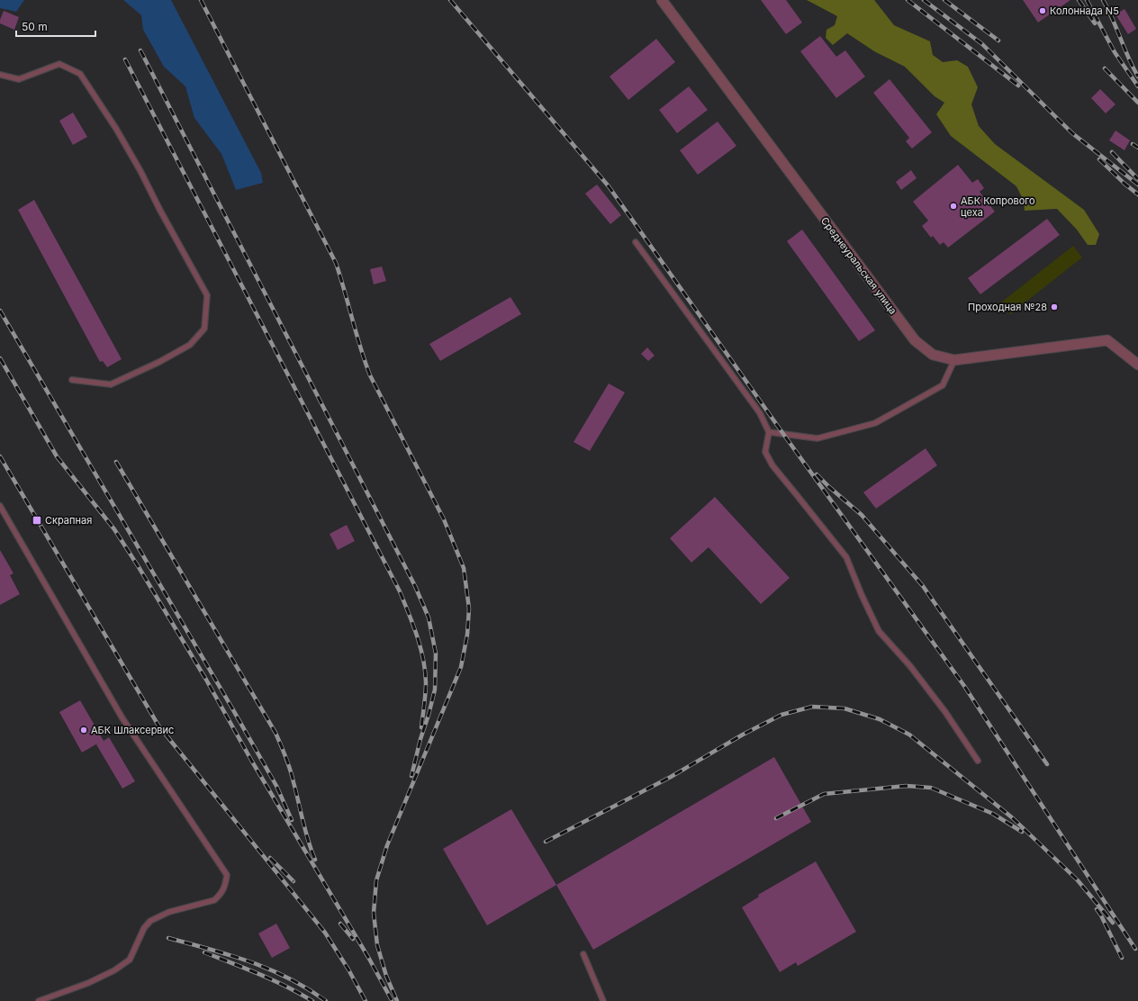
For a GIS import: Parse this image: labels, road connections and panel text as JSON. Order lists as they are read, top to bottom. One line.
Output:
{"streets":{"street":["Среднеуральская улица"]},"places":{"other":["Колоннада N5","АБК Копрового цеха","Проходная №28","АБК Шлаксервис"],"transit":["Скрапная"]},"scale_bar":"50 m"}
